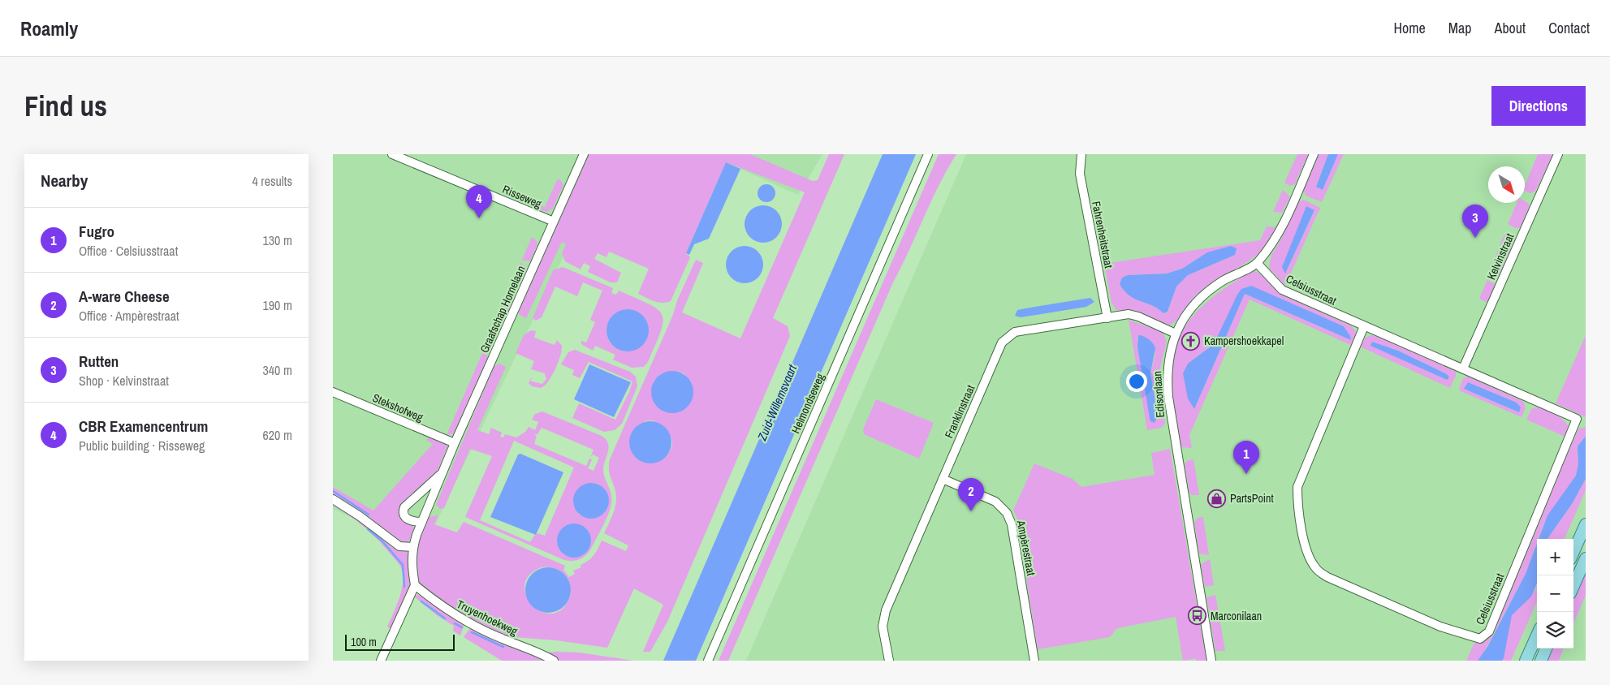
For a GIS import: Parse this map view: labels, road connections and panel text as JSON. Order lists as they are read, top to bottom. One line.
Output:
{"streets":{"street":["Risseweg","Fahrenheitstraat","Kelvinstraat","Celsiusstraat","Graafschap Hornelaan","Edisonlaan","Helmondseweg","Stekshofweg","Franklinstraat","Ampèrestraat","Truyenhoekweg"]},"crossings":[["Risseweg","Graafschap Hornelaan"],["Fahrenheitstraat","Franklinstraat"],["Kelvinstraat","Celsiusstraat"],["Celsiusstraat","Edisonlaan"],["Graafschap Hornelaan","Stekshofweg"],["Graafschap Hornelaan","Truyenhoekweg"],["Edisonlaan","Franklinstraat"],["Franklinstraat","Ampèrestraat"]],"water":["Zuid-Willemsvaart"],"places":{"church":["Kampershoekkapel"],"shop":["PartsPoint"],"bus stop":["Marconilaan"]},"scale_bar":"100 m","north":"bottom right","page":{"header":"Roamly","nav":["Home","Map","About","Contact"],"buttons":"Directions","title":"Find us","heading":["Nearby","4 results"],"pins":["4","3","1","2"],"list":[{"mark":"1","name":"Fugro","note":"Office · Celsiusstraat","value":"130 m"},{"mark":"2","name":"A-ware Cheese","note":"Office · Ampèrestraat","value":"190 m"},{"mark":"3","name":"Rutten","note":"Shop · Kelvinstraat","value":"340 m"},{"mark":"4","name":"CBR Examencentrum","note":"Public building · Risseweg","value":"620 m"}],"map_buttons":["+","−"],"scale":"100 m"}}
